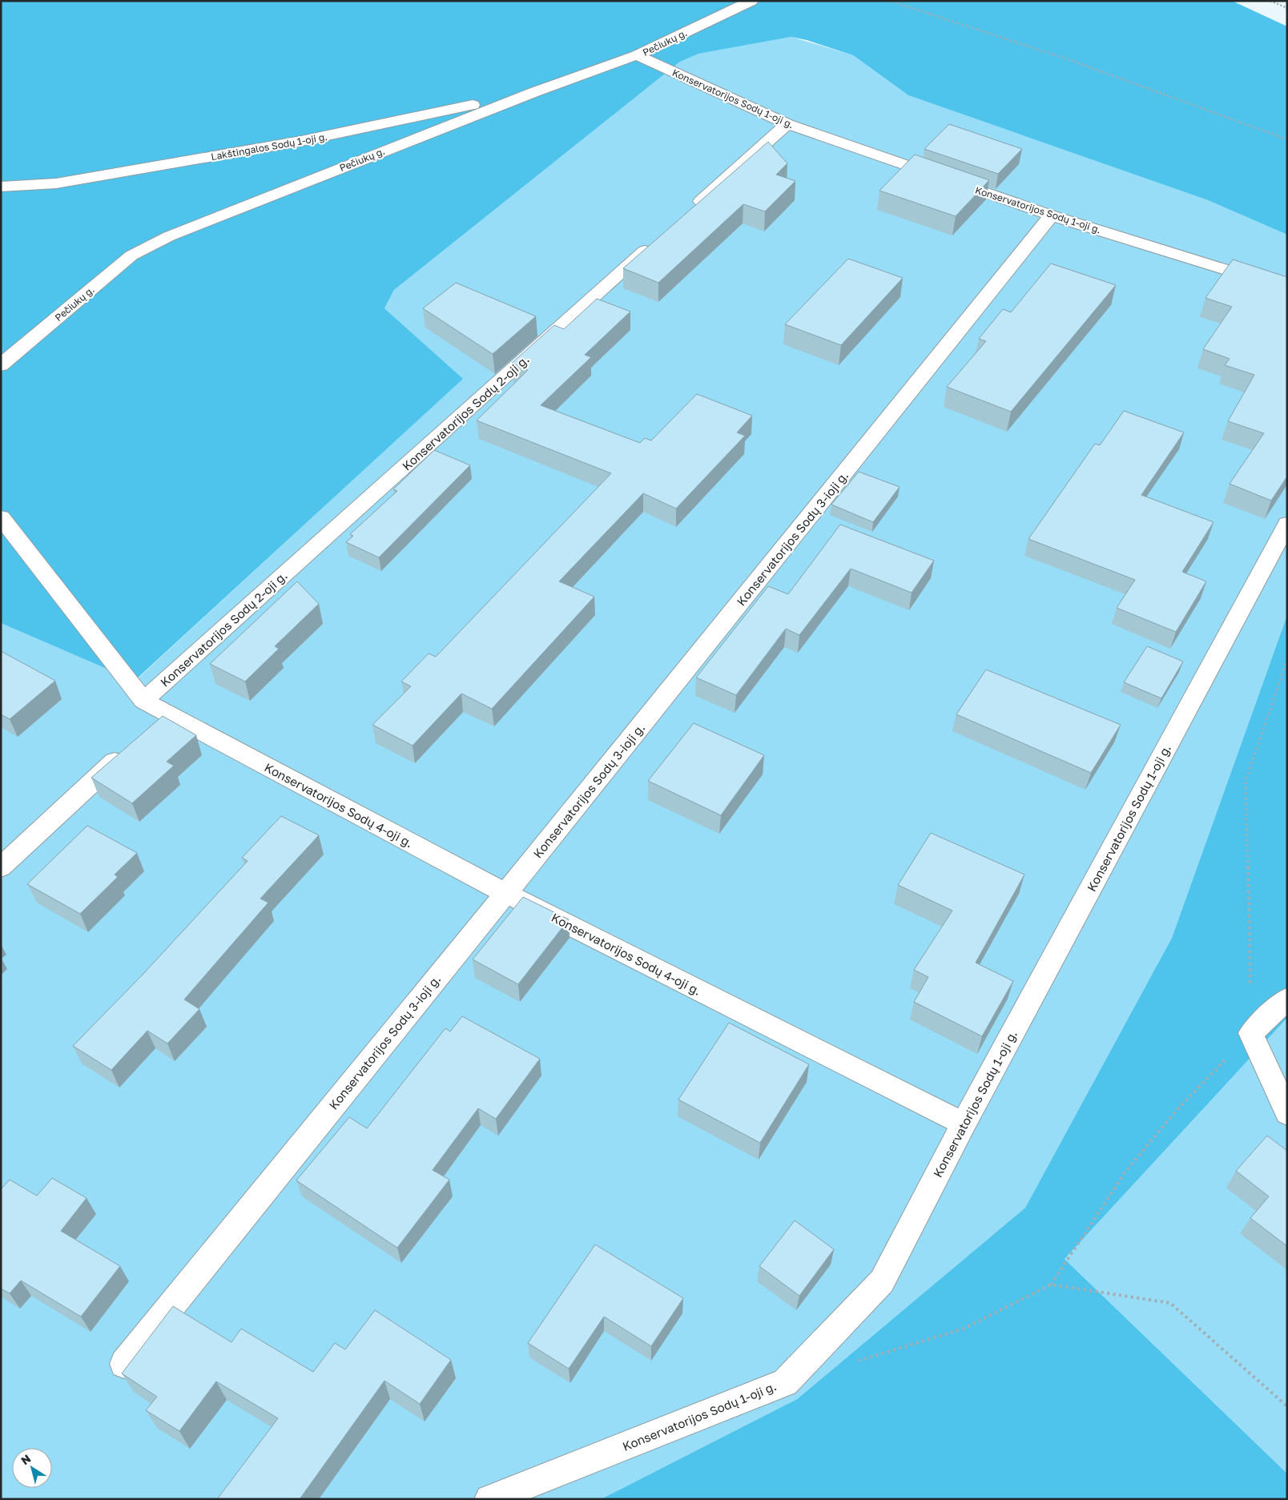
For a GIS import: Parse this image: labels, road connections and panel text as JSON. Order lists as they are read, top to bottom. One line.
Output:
{"streets":{"street":["Pečiukų g.","Konservatorijos Sodų 1-oji g.","Lakštingalos Sodų 1-oji g.","Konservatorijos Sodų 2-oji g.","Konservatorijos Sodų 3-ioji g.","Konservatorijos Sodų 4-oji g."]},"crossings":[["Pečiukų g.","Konservatorijos Sodų 1-oji g."],["Pečiukų g.","Lakštingalos Sodų 1-oji g."],["Konservatorijos Sodų 1-oji g.","Konservatorijos Sodų 3-ioji g."],["Konservatorijos Sodų 1-oji g.","Konservatorijos Sodų 4-oji g."],["Konservatorijos Sodų 2-oji g.","Konservatorijos Sodų 4-oji g."],["Konservatorijos Sodų 3-ioji g.","Konservatorijos Sodų 4-oji g."]],"north":"top left"}
